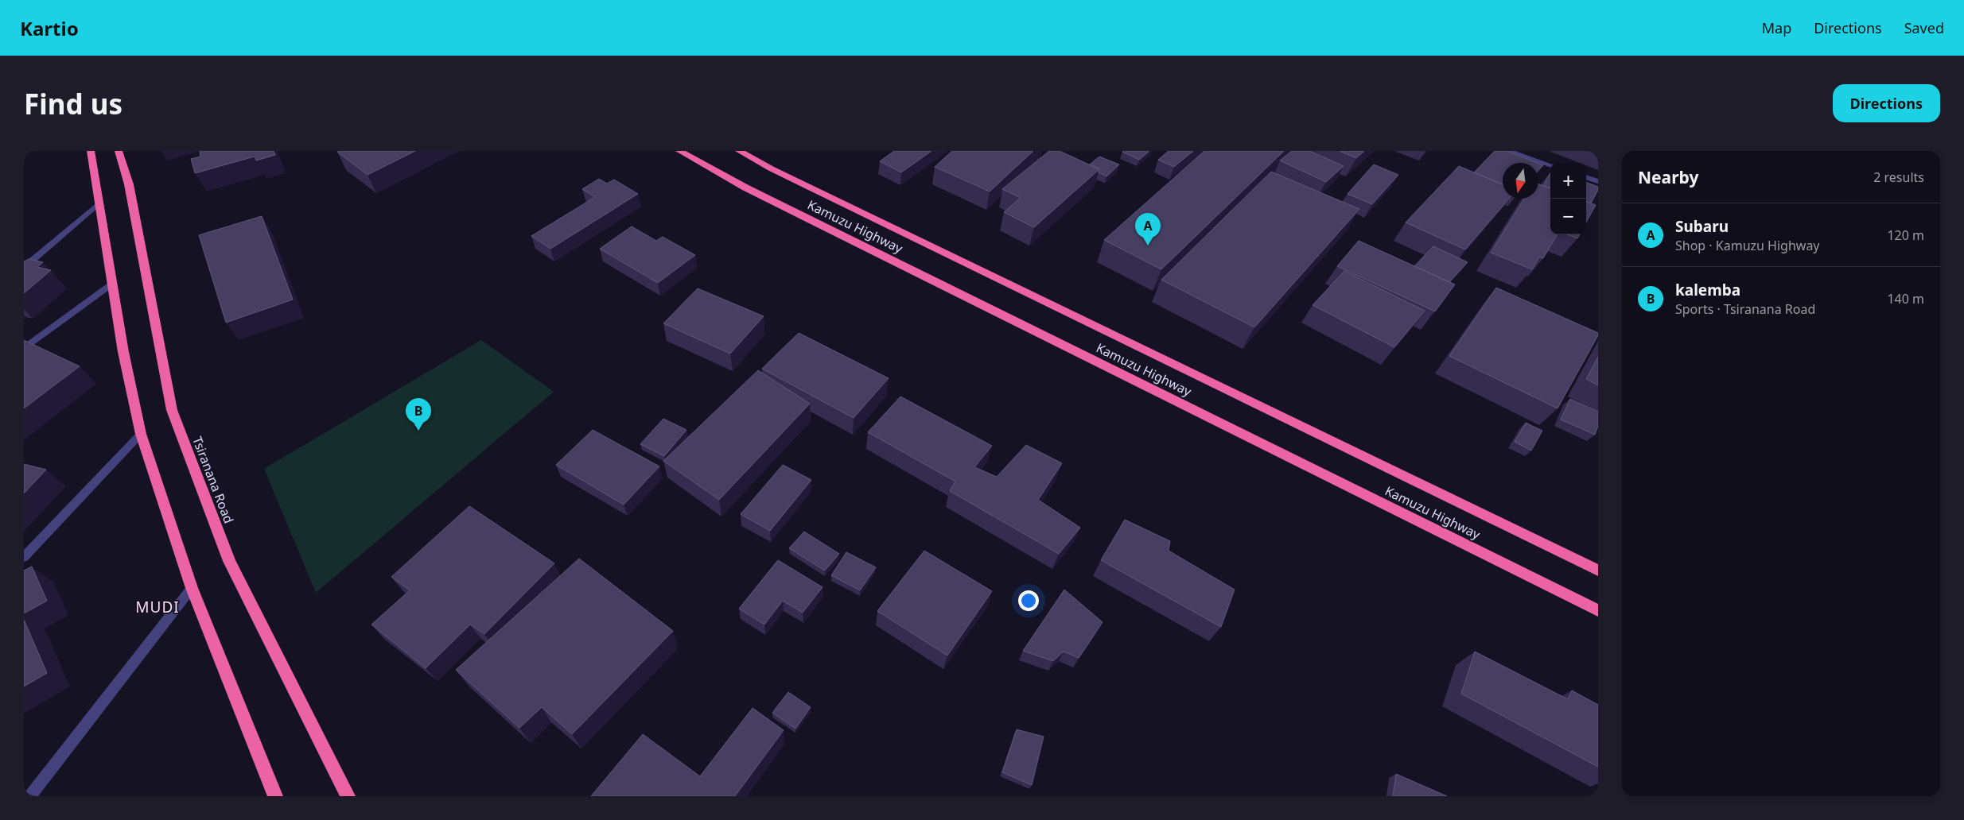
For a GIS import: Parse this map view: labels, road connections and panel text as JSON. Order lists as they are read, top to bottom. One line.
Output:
{"streets":{"highway":["Kamuzu Highway","Tsiranana Road"]},"districts":["MUDI"],"north":"bottom","page":{"header":"Kartio","nav":["Map","Directions","Saved"],"buttons":"Directions","title":"Find us","heading":["Nearby","2 results"],"map_buttons":["+","−"],"list":[{"mark":"A","name":"Subaru","note":"Shop · Kamuzu Highway","value":"120 m"},{"mark":"B","name":"kalemba","note":"Sports · Tsiranana Road","value":"140 m"}],"pins":["A","B"]}}
